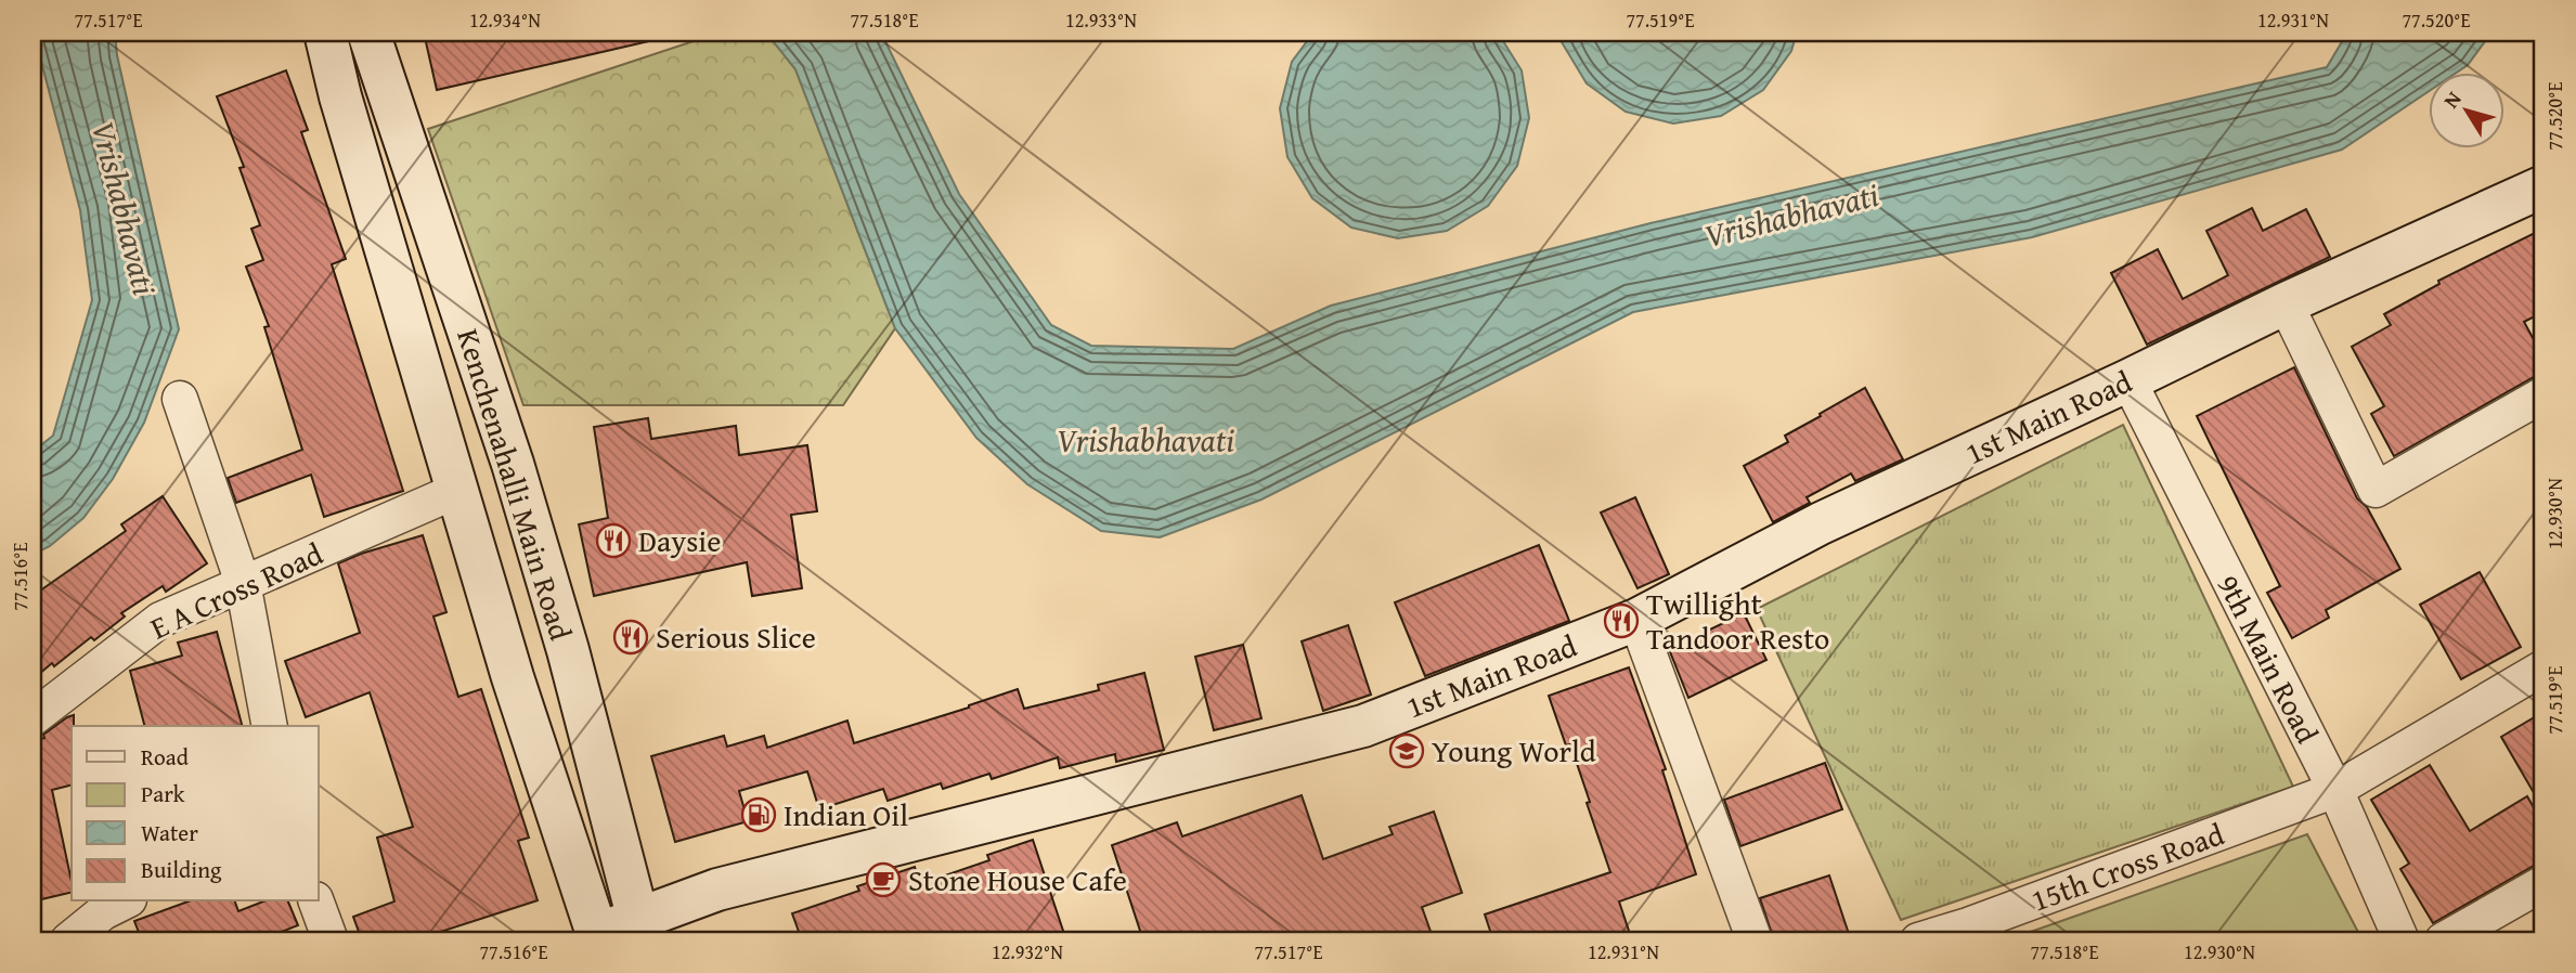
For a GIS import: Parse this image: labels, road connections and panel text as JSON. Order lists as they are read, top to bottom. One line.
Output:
{"streets":{"street":["1st Main Road","Kenchenahalli Main Road","E A Cross Road","9th Main Road","15th Cross Road"]},"crossings":[["1st Main Road","Kenchenahalli Main Road"],["1st Main Road","9th Main Road"],["Kenchenahalli Main Road","E A Cross Road"],["9th Main Road","15th Cross Road"]],"water":["Vrishabhavati"],"places":{"restaurant":["Daysie","Twillight Tandoor Resto","Serious Slice"],"school or university":["Young World"],"fuel station":["Indian Oil"],"cafe":["Stone House Cafe"]},"legend":["Road","Park","Water","Building"],"north":"top left","coordinates":["77.517°E","12.934°N","77.518°E","12.933°N","77.519°E","12.931°N","77.520°E","12.930°N","77.516°E","12.932°N"]}
